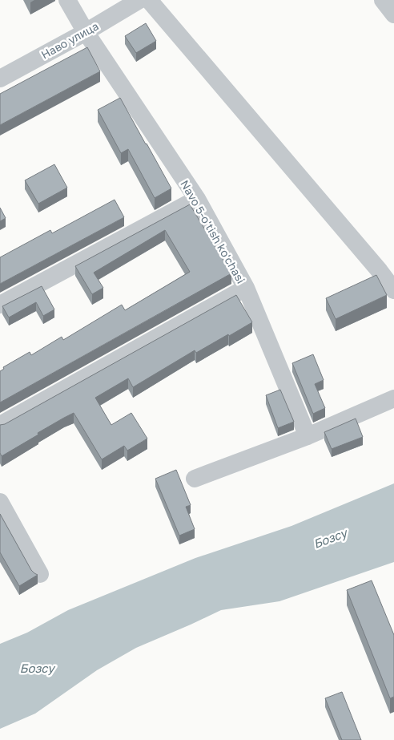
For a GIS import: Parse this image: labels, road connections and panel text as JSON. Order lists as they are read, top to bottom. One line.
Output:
{"streets":{"street":["Наво улица","Navo 5-o'tish ko'chasi"]},"crossings":[["Наво улица","Navo 5-o'tish ko'chasi"]],"water":["Бозсу"]}
